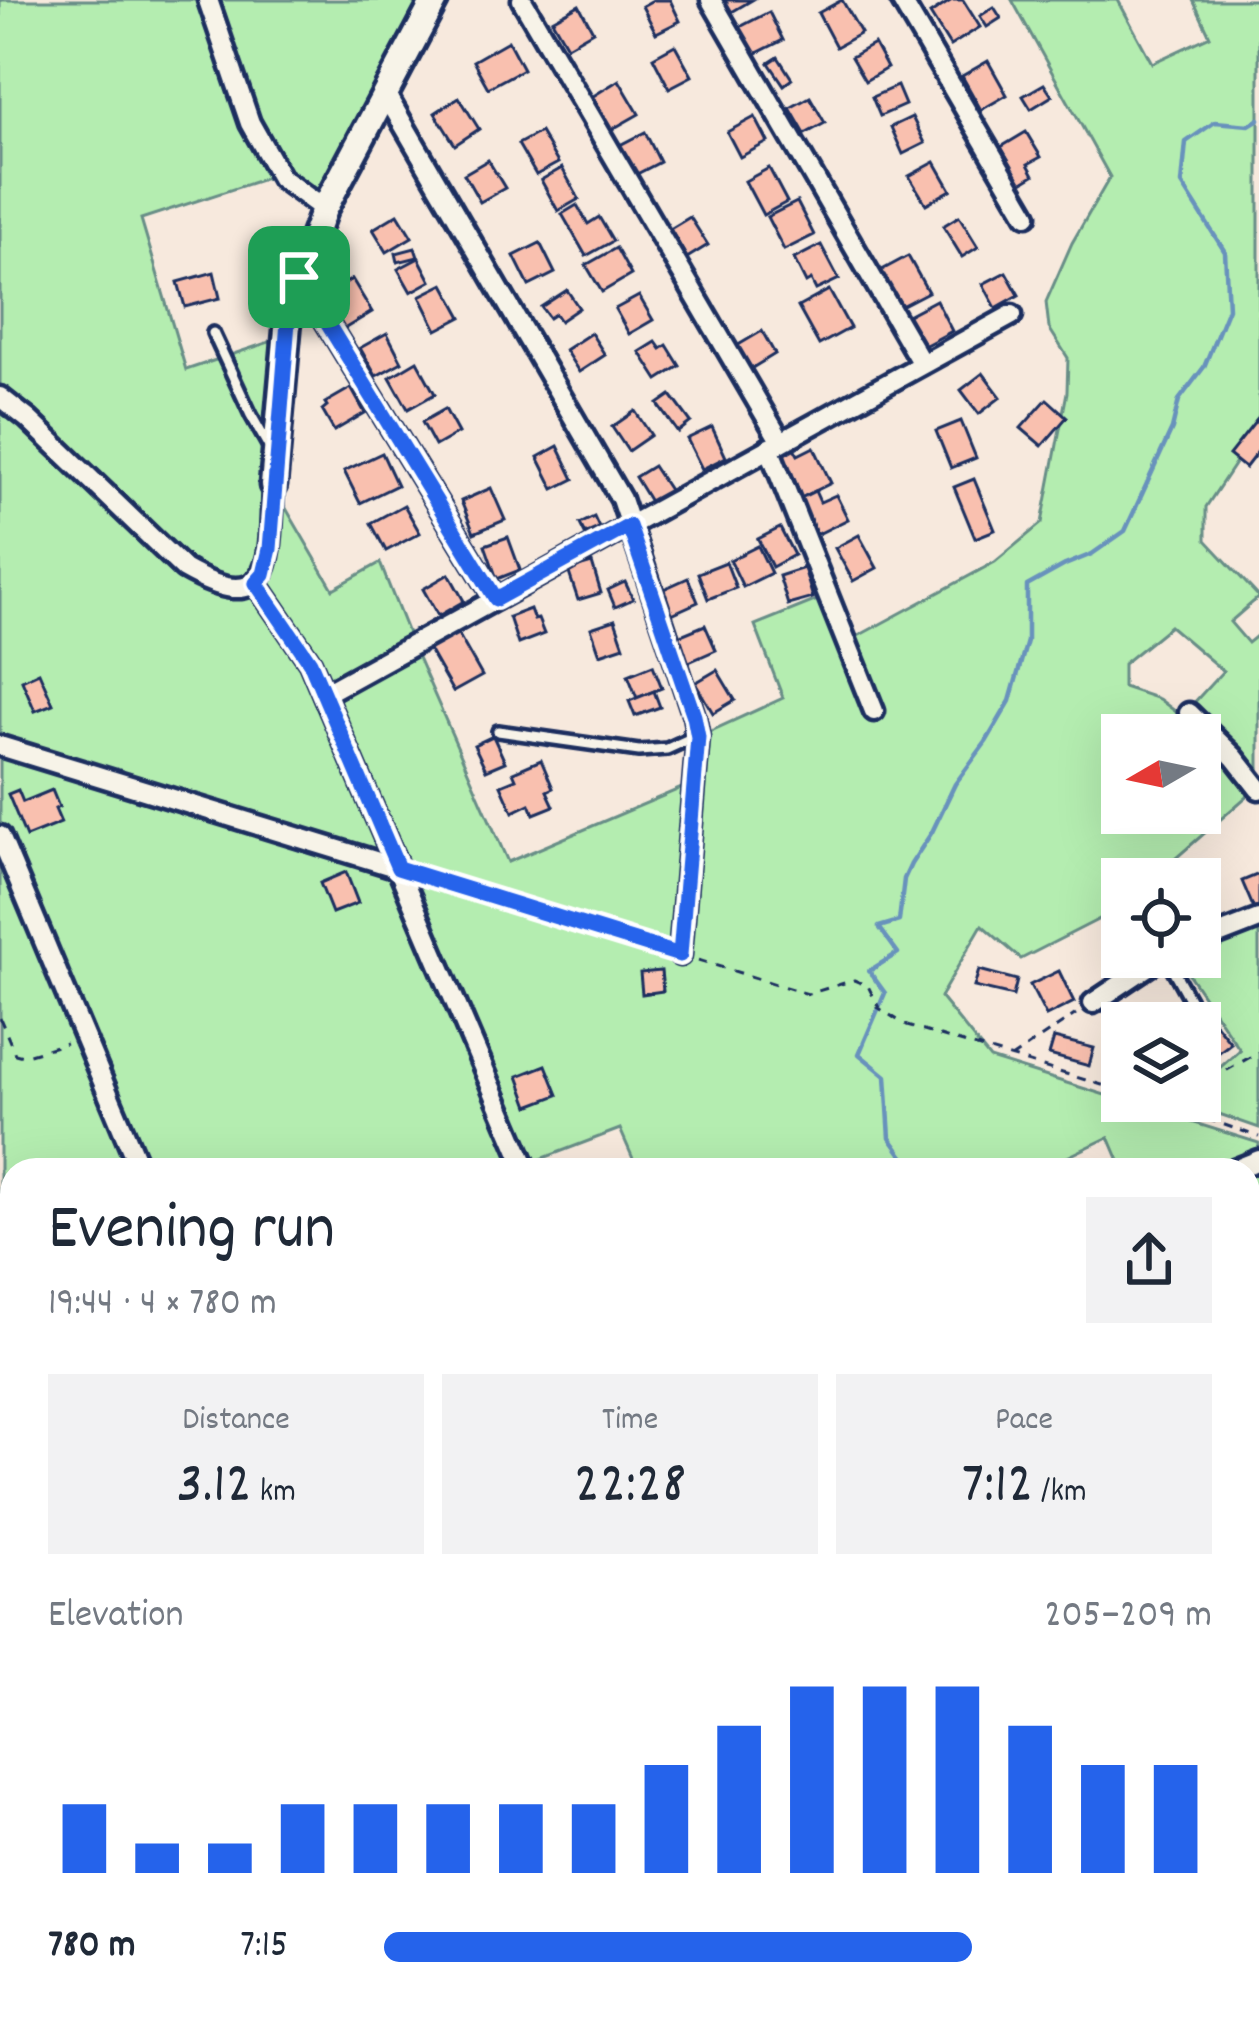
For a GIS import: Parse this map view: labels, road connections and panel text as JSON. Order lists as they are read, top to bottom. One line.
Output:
{"north":"left","page":{"heading":["Evening run","19:44 · 4 × 780 m"],"stats":[["Distance","3.12 km"],["Time","22:28"],["Pace","7:12 /km"]],"chart":["Elevation","205–209 m"],"list":[{"name":"780 m","note":"7:15"}]}}
